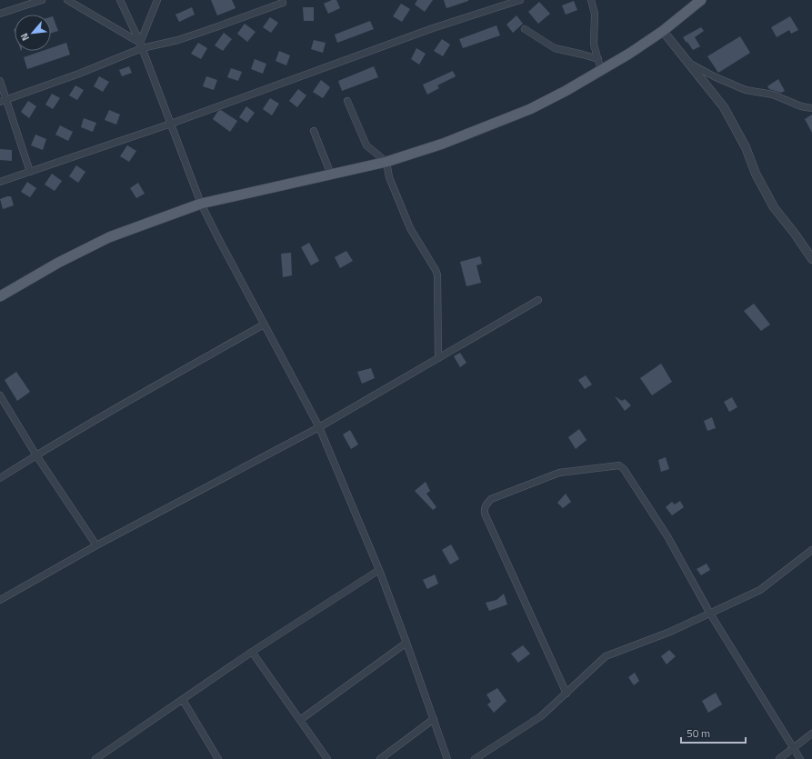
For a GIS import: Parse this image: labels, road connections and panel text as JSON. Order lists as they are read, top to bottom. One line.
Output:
{"scale_bar":"50 m","north":"bottom left"}
